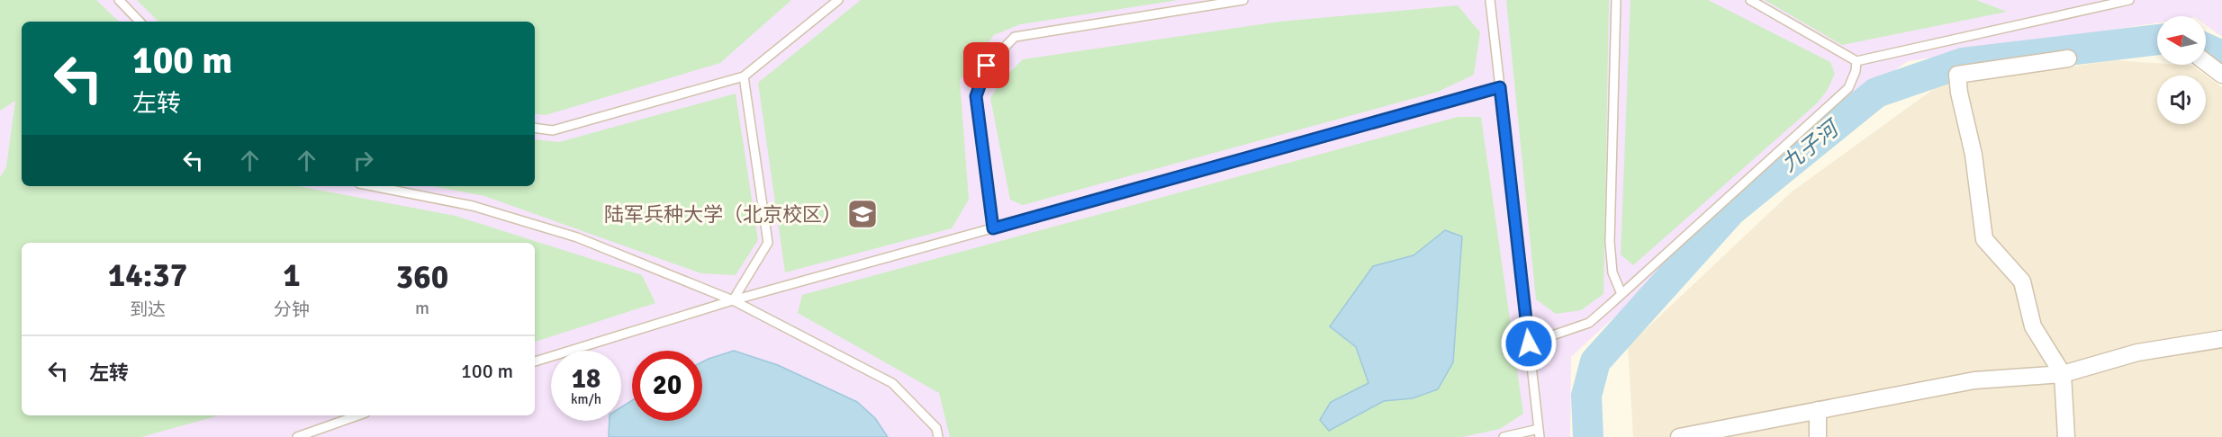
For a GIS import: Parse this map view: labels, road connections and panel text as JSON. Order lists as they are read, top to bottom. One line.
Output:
{"water":["九子河"],"places":{"school or university":["陆军兵种大学（北京校区）"]},"north":"left","page":{"turn":["100 m","左转"],"eta":["14:37","到达","1","分钟","360","m"],"list":[{"name":"左转","value":"100 m"}],"speed":"18 km/h","limit":"20"}}
